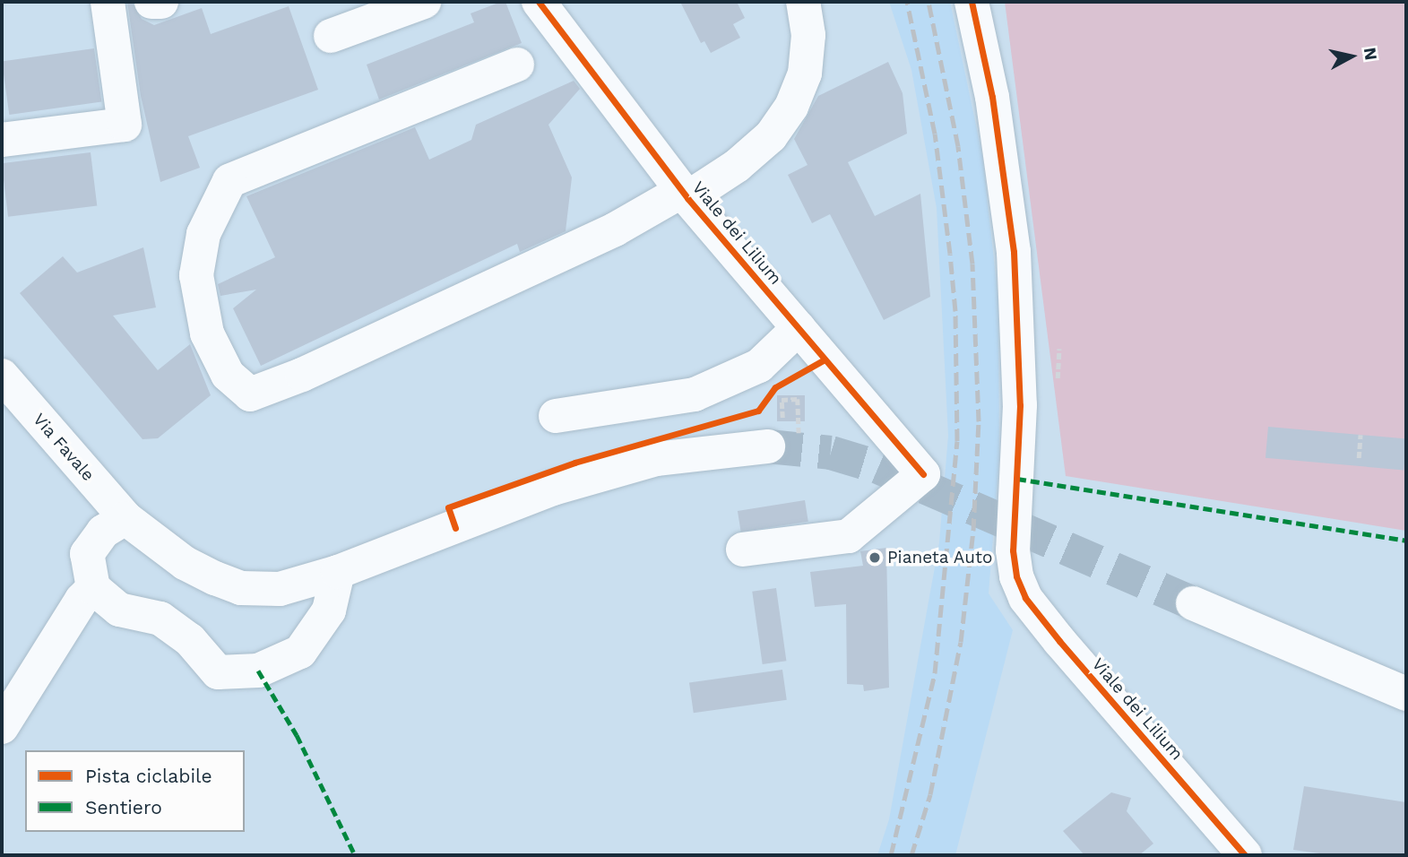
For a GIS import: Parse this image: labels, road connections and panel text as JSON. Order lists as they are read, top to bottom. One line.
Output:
{"streets":{"street":["Viale dei Lilium","Via Favale"]},"places":["Pianeta Auto"],"legend":["Pista ciclabile","Sentiero"],"north":"right"}
